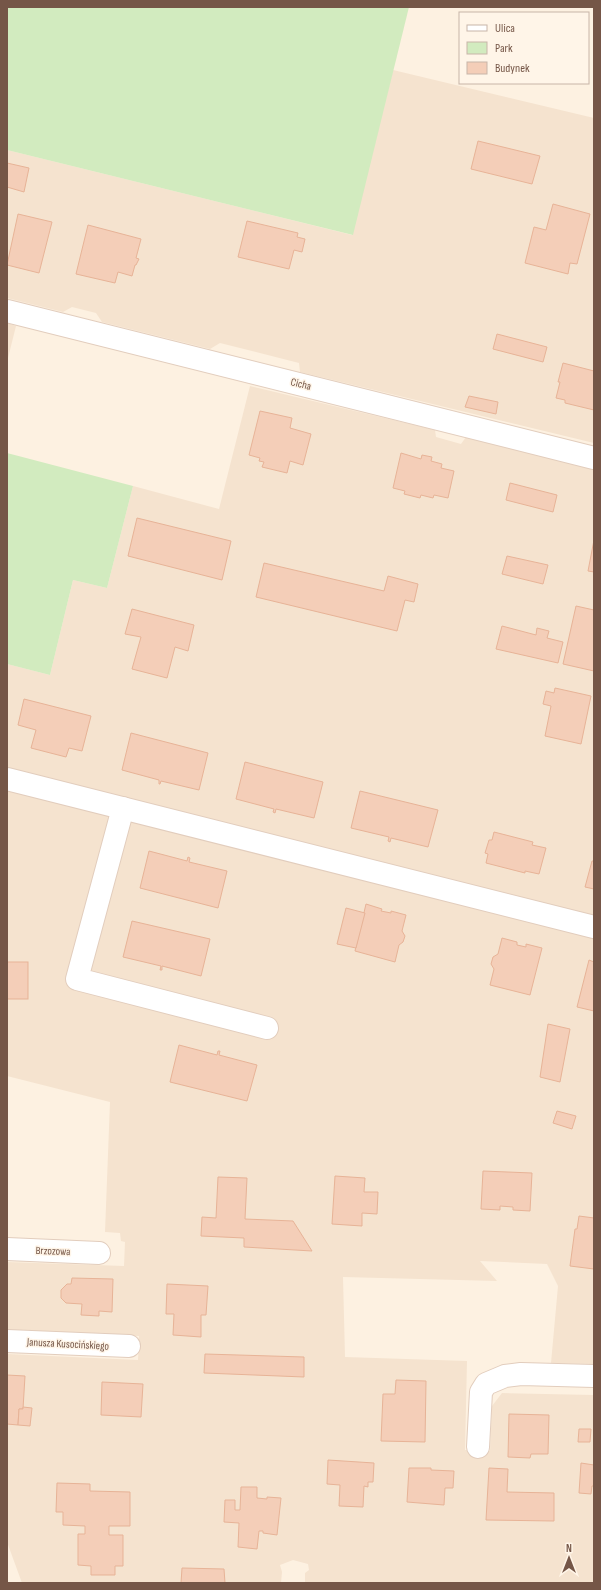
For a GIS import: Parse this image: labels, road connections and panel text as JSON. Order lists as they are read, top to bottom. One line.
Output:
{"streets":{"street":["Cicha","Brzozowa","Janusza Kusocińskiego"]},"legend":["Ulica","Park","Budynek"],"north":"top"}
